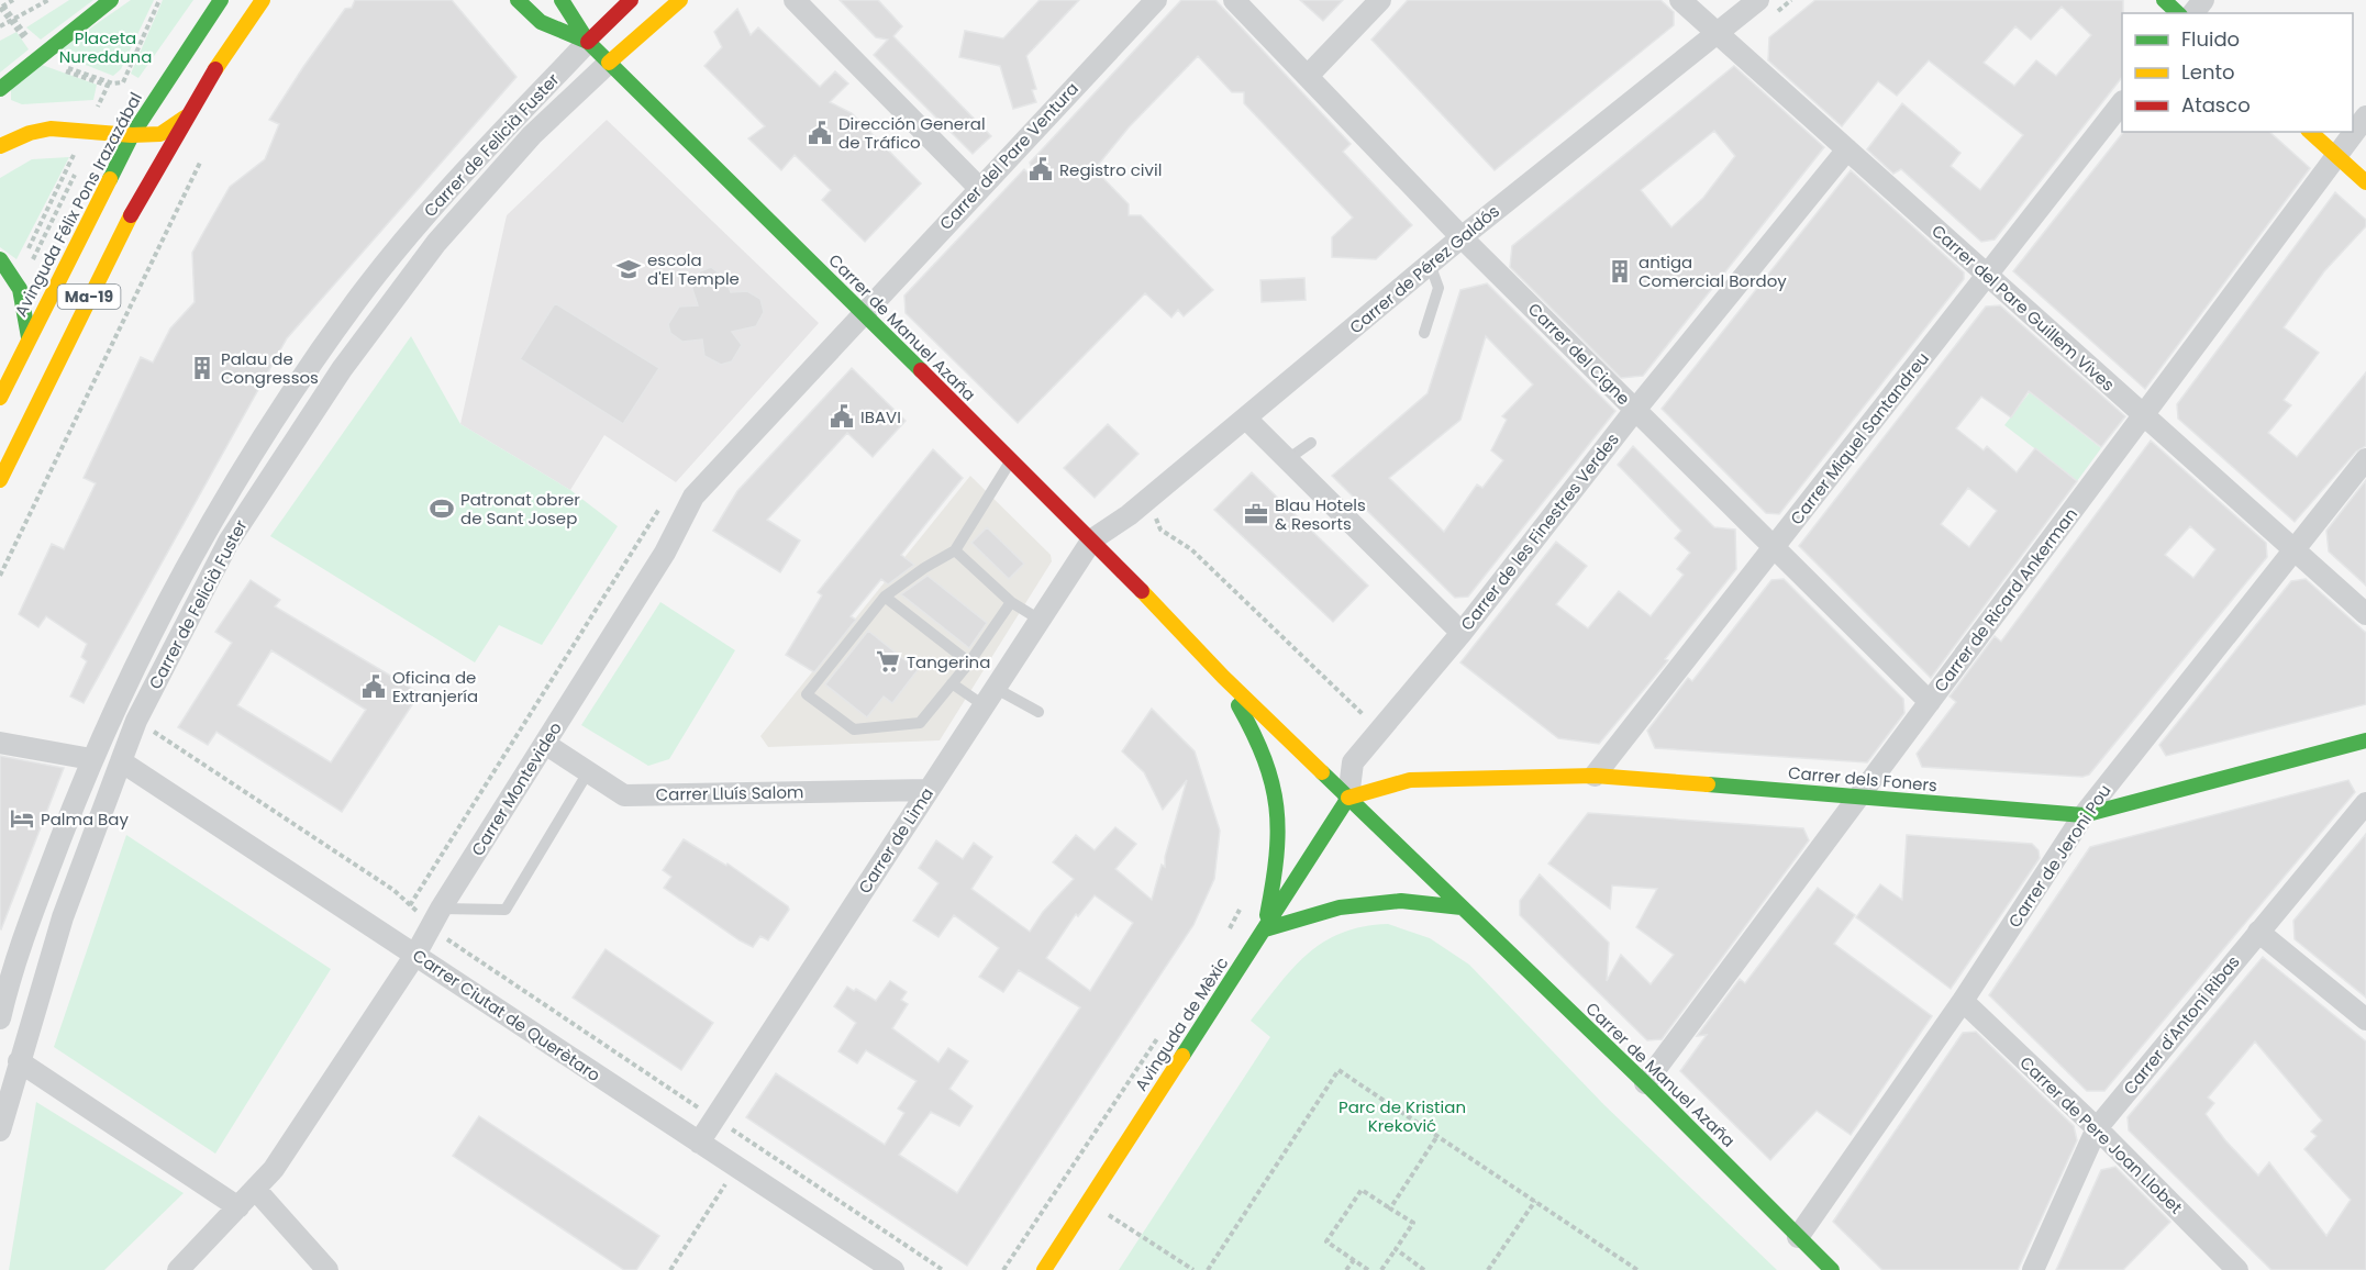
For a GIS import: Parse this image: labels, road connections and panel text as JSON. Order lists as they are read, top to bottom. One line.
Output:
{"streets":{"main road":["Avinguda Félix Pons Irazazábal","Ma-19","Carrer de Manuel Azaña","Carrer dels Foners","Avinguda de Mèxic"],"street":["Carrer de Felicià Fuster","Carrer del Pare Ventura","Carrer de Pérez Galdós","Carrer del Pare Guillem Vives","Carrer del Cigne","Carrer Miquel Santandreu","Carrer de les Finestres Verdes","Carrer de Ricard Ankerman","Carrer Montevideo","Carrer Lluís Salom","Carrer de Lima","Carrer de Jeroni Pou","Carrer Ciutat de Querètaro","Carrer d'Antoni Ribas","Carrer de Pere Joan Llobet"]},"crossings":[["Carrer de Felicià Fuster","Carrer de Manuel Azaña"],["Carrer de Felicià Fuster","Carrer Ciutat de Querètaro"],["Carrer del Pare Ventura","Carrer de Manuel Azaña"],["Carrer del Pare Ventura","Carrer Montevideo"],["Carrer de Pérez Galdós","Carrer del Pare Guillem Vives"],["Carrer de Pérez Galdós","Carrer de Manuel Azaña"],["Carrer de Pérez Galdós","Carrer del Cigne"],["Carrer de Pérez Galdós","Carrer de Lima"],["Carrer del Pare Guillem Vives","Carrer Miquel Santandreu"],["Carrer del Pare Guillem Vives","Carrer de les Finestres Verdes"],["Carrer del Pare Guillem Vives","Carrer de Ricard Ankerman"],["Carrer del Pare Guillem Vives","Carrer de Jeroni Pou"],["Carrer de Manuel Azaña","Carrer de les Finestres Verdes"],["Carrer de Manuel Azaña","Carrer de Ricard Ankerman"],["Carrer de Manuel Azaña","Carrer dels Foners"],["Carrer de Manuel Azaña","Carrer Montevideo"],["Carrer de Manuel Azaña","Carrer de Lima"],["Carrer de Manuel Azaña","Carrer de Jeroni Pou"],["Carrer de Manuel Azaña","Avinguda de Mèxic"],["Carrer del Cigne","Carrer Miquel Santandreu"],["Carrer del Cigne","Carrer de les Finestres Verdes"],["Carrer del Cigne","Carrer de Ricard Ankerman"],["Carrer Miquel Santandreu","Carrer dels Foners"],["Carrer de les Finestres Verdes","Carrer dels Foners"],["Carrer de les Finestres Verdes","Avinguda de Mèxic"],["Carrer de Ricard Ankerman","Carrer dels Foners"],["Carrer dels Foners","Carrer de Jeroni Pou"],["Carrer dels Foners","Avinguda de Mèxic"],["Carrer Montevideo","Carrer Lluís Salom"],["Carrer Montevideo","Carrer Ciutat de Querètaro"],["Carrer Lluís Salom","Carrer de Lima"],["Carrer de Lima","Carrer Ciutat de Querètaro"],["Carrer de Jeroni Pou","Carrer de Pere Joan Llobet"],["Carrer d'Antoni Ribas","Carrer de Pere Joan Llobet"]],"parks":["Placeta Nuredduna","Parc de Kristian Kreković"],"places":{"public building":["Dirección General de Tráfico","Registro civil","IBAVI","Oficina de Extranjería"],"school or university":["escola d'El Temple"],"building":["antiga Comercial Bordoy","Palau de Congressos"],"sports":["Patronat obrer de Sant Josep"],"office":["Blau Hotels & Resorts"],"supermarket":["Tangerina"],"hotel":["Palma Bay"]},"legend":["Fluido","Lento","Atasco"]}
